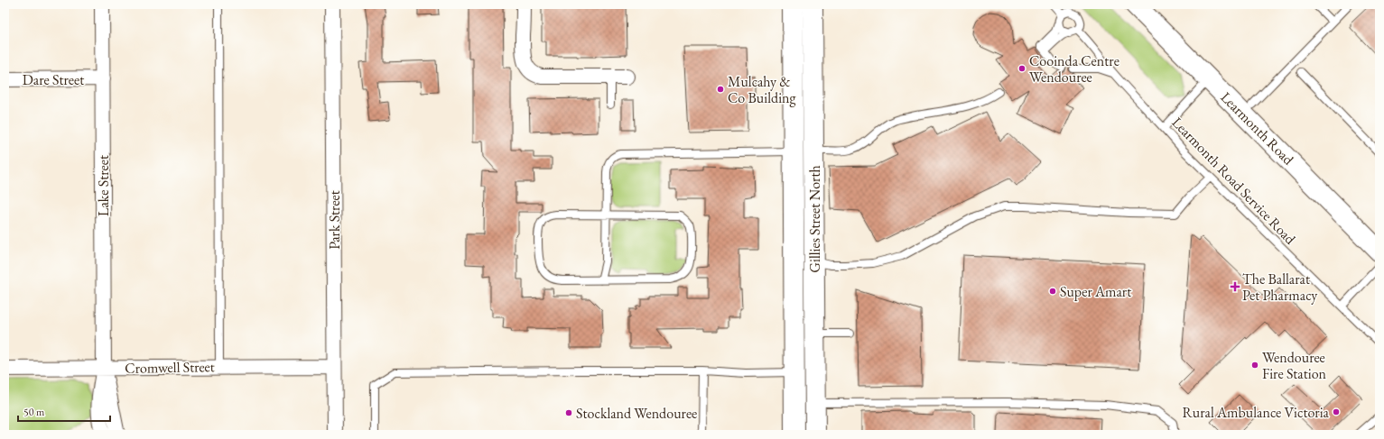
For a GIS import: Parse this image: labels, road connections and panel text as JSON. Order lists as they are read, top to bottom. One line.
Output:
{"streets":{"main road":["Learmonth Road","Gillies Street North"],"street":["Dare Street","Lake Street","Park Street","Cromwell Street"],"lane":["Learmonth Road Service Road"]},"crossings":[["Dare Street","Lake Street"],["Learmonth Road","Learmonth Road Service Road"],["Lake Street","Cromwell Street"],["Park Street","Cromwell Street"]],"places":{"other":["Cooinda Centre Wendouree","Mulcahy & Co Building","Super Amart","Wendouree Fire Station","Rural Ambulance Victoria","Stockland Wendouree"],"health":["The Ballarat Pet Pharmacy"]},"scale_bar":"50 m"}
